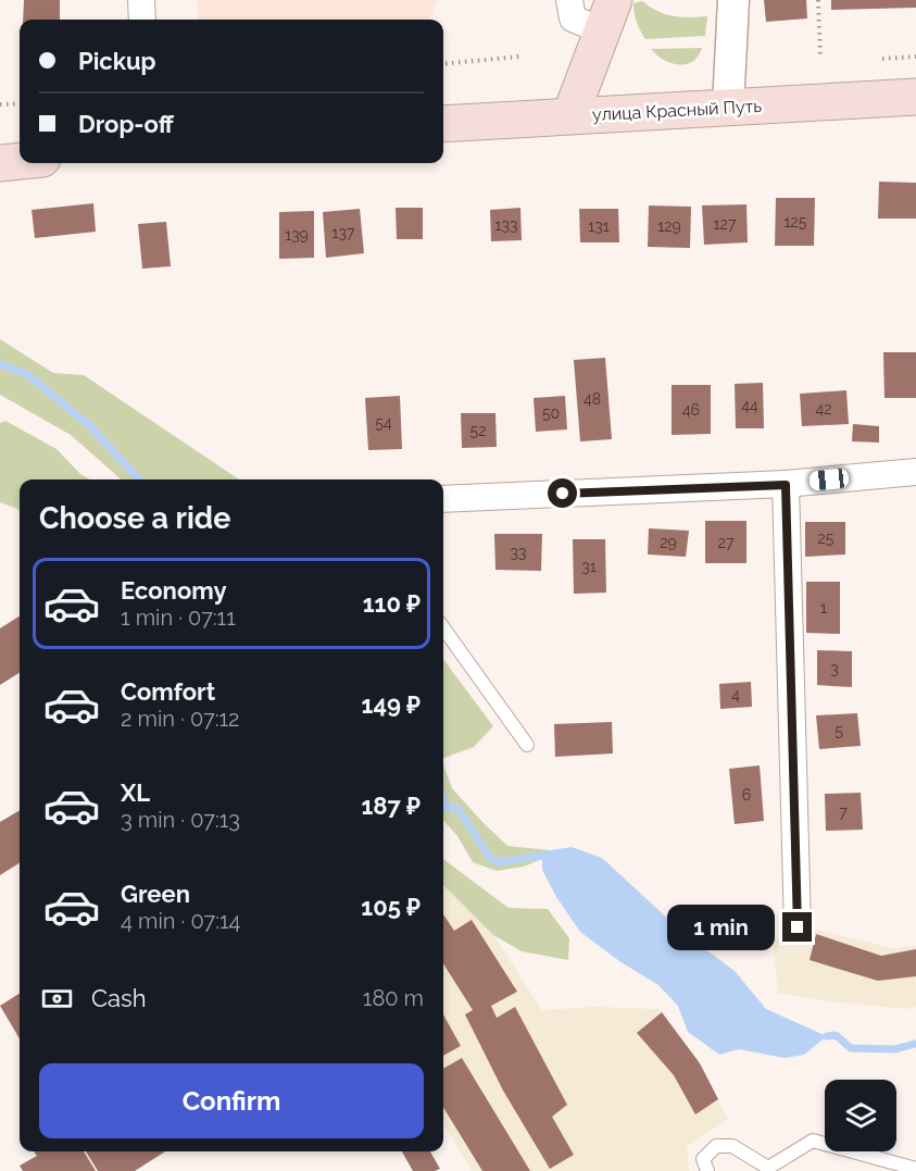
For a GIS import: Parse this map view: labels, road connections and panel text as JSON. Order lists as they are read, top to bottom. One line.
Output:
{"streets":{"main road":["улица Красный Путь"]},"house_numbers":["125","127","133","131","129","137","139","48","44","42","46","50","54","52","25","29","27","33","31","1","3","4","5","6","7"],"page":{"banner":["Pickup","Drop-off"],"heading":"Choose a ride","list":[{"name":"Economy","note":"1 min · 07:11","value":"110 ₽"},{"name":"Comfort","note":"2 min · 07:12","value":"149 ₽"},{"name":"XL","note":"3 min · 07:13","value":"187 ₽"},{"name":"Green","note":"4 min · 07:14","value":"105 ₽"}],"bubble":"1 min","pay":["Cash","180 m"],"buttons":"Confirm"}}
